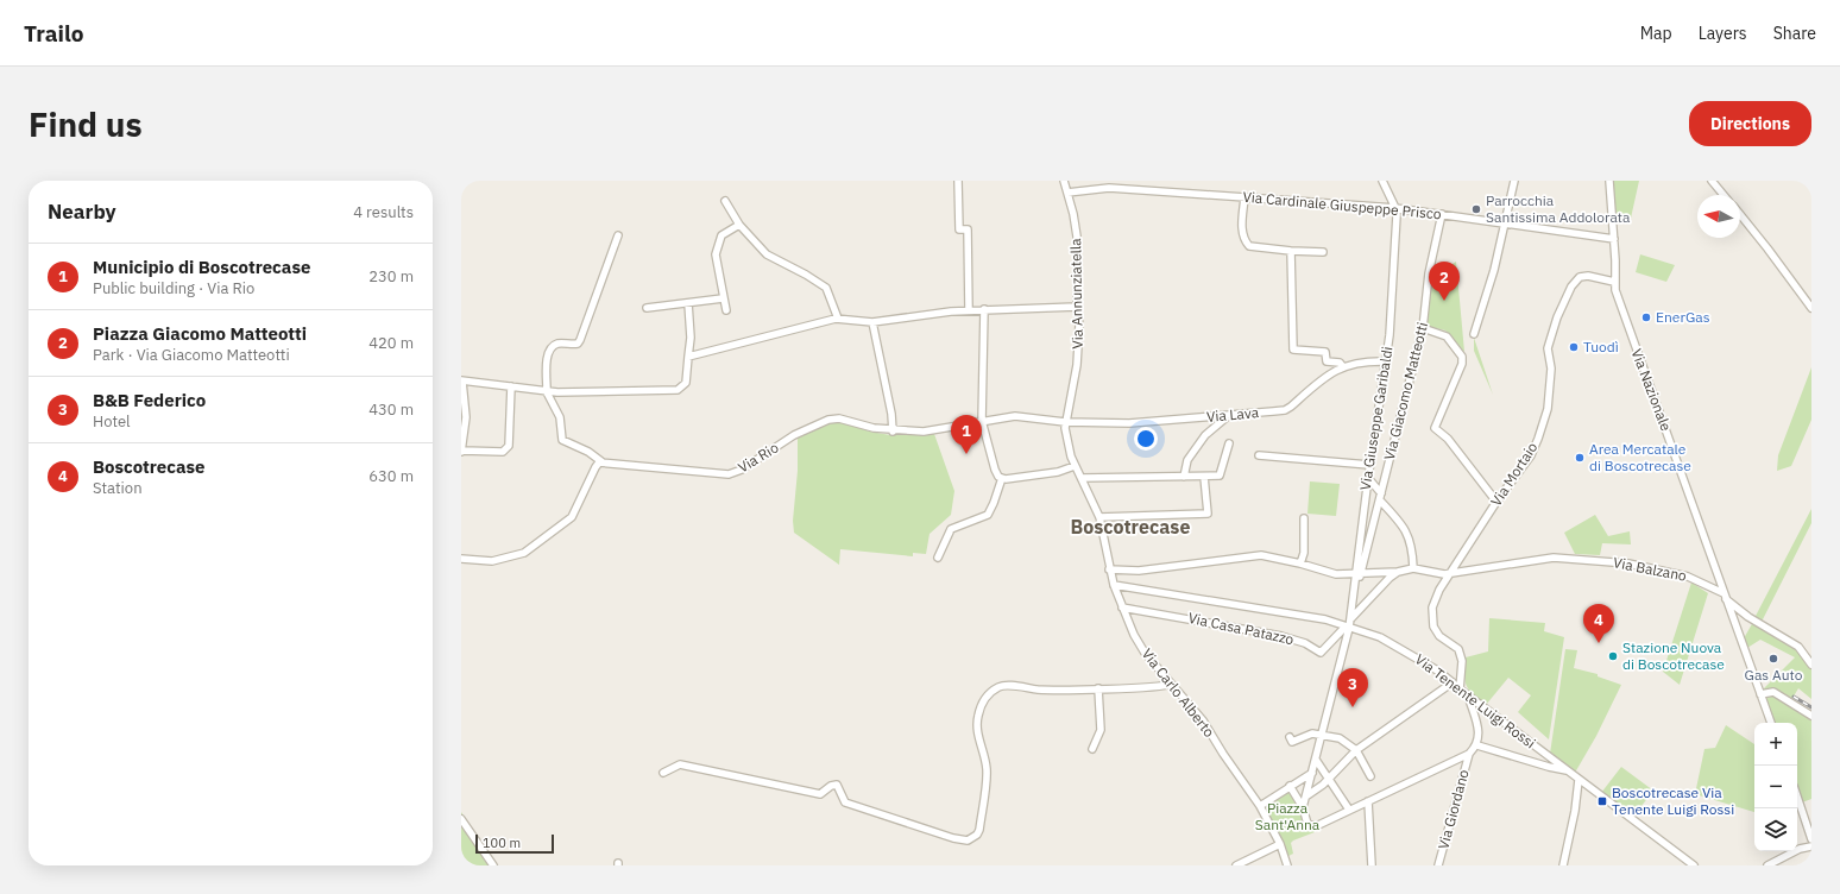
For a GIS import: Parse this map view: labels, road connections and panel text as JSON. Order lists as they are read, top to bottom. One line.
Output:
{"streets":{"street":["Via Cardinale Giuspeppe Prisco","Via Annunziatella","Via Nazionale","Via Giacomo Matteotti","Via Lava","Via Giuseppe Garibaldi","Via Rio","Via Mortaio","Via Balzano","Via Casa Patazzo","Via Carlo Alberto","Via Tenente Luigi Rossi","Via Giordano"]},"crossings":[["Via Cardinale Giuspeppe Prisco","Via Annunziatella"],["Via Cardinale Giuspeppe Prisco","Via Nazionale"],["Via Cardinale Giuspeppe Prisco","Via Giacomo Matteotti"],["Via Cardinale Giuspeppe Prisco","Via Giuseppe Garibaldi"],["Via Annunziatella","Via Lava"],["Via Annunziatella","Via Rio"],["Via Annunziatella","Via Carlo Alberto"],["Via Annunziatella","Via Tenente Luigi Rossi"],["Via Nazionale","Via Mortaio"],["Via Nazionale","Via Balzano"],["Via Giacomo Matteotti","Via Giuseppe Garibaldi"],["Via Giacomo Matteotti","Via Casa Patazzo"],["Via Giacomo Matteotti","Via Tenente Luigi Rossi"],["Via Lava","Via Giuseppe Garibaldi"],["Via Lava","Via Rio"],["Via Mortaio","Via Balzano"],["Via Mortaio","Via Tenente Luigi Rossi"],["Via Casa Patazzo","Via Carlo Alberto"],["Via Casa Patazzo","Via Tenente Luigi Rossi"],["Via Carlo Alberto","Via Tenente Luigi Rossi"]],"districts":["Boscotrecase"],"parks":["Piazza Sant'Anna"],"places":{"other":["Parrocchia Santissima Addolorata","EnerGas","Tuodì","Area Mercatale di Boscotrecase","Stazione Nuova di Boscotrecase","Gas Auto"],"transit":["Boscotrecase Via Tenente Luigi Rossi"]},"scale_bar":"100 m","north":"left","page":{"header":"Trailo","nav":["Map","Layers","Share"],"buttons":"Directions","title":"Find us","heading":["Nearby","4 results"],"list":[{"mark":"1","name":"Municipio di Boscotrecase","note":"Public building · Via Rio","value":"230 m"},{"mark":"2","name":"Piazza Giacomo Matteotti","note":"Park · Via Giacomo Matteotti","value":"420 m"},{"mark":"3","name":"B&B Federico","note":"Hotel","value":"430 m"},{"mark":"4","name":"Boscotrecase","note":"Station","value":"630 m"}],"pins":["2","1","4","3"],"map_buttons":["+","−"],"scale":"100 m"}}
